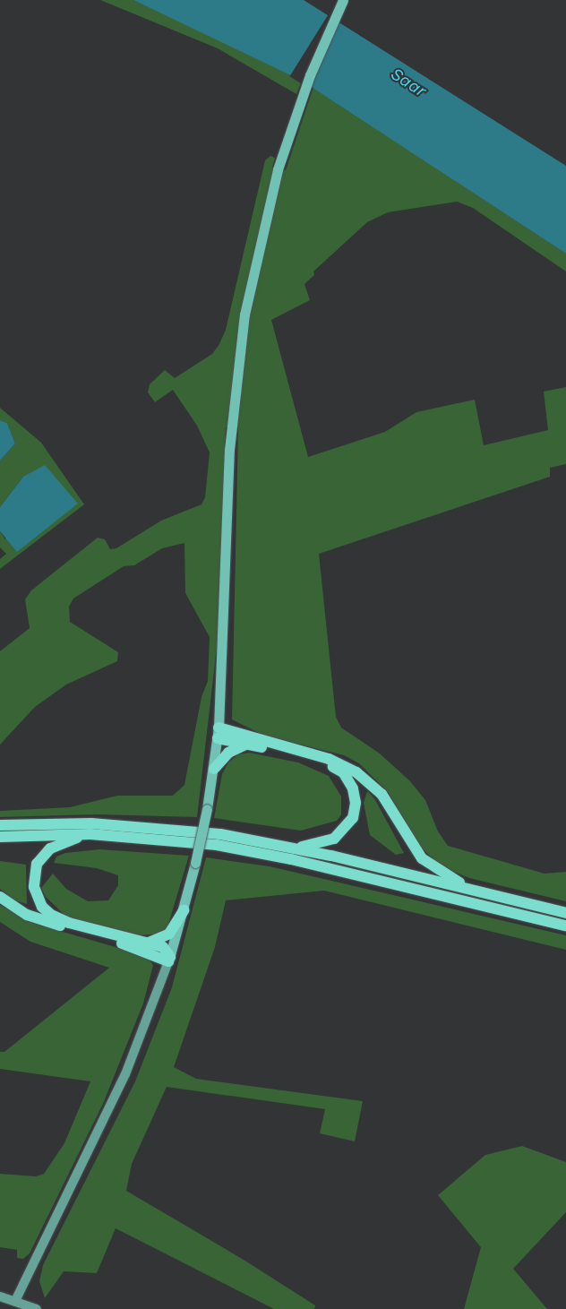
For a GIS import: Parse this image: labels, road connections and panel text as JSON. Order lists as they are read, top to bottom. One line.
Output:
{"water":["Saar"]}
